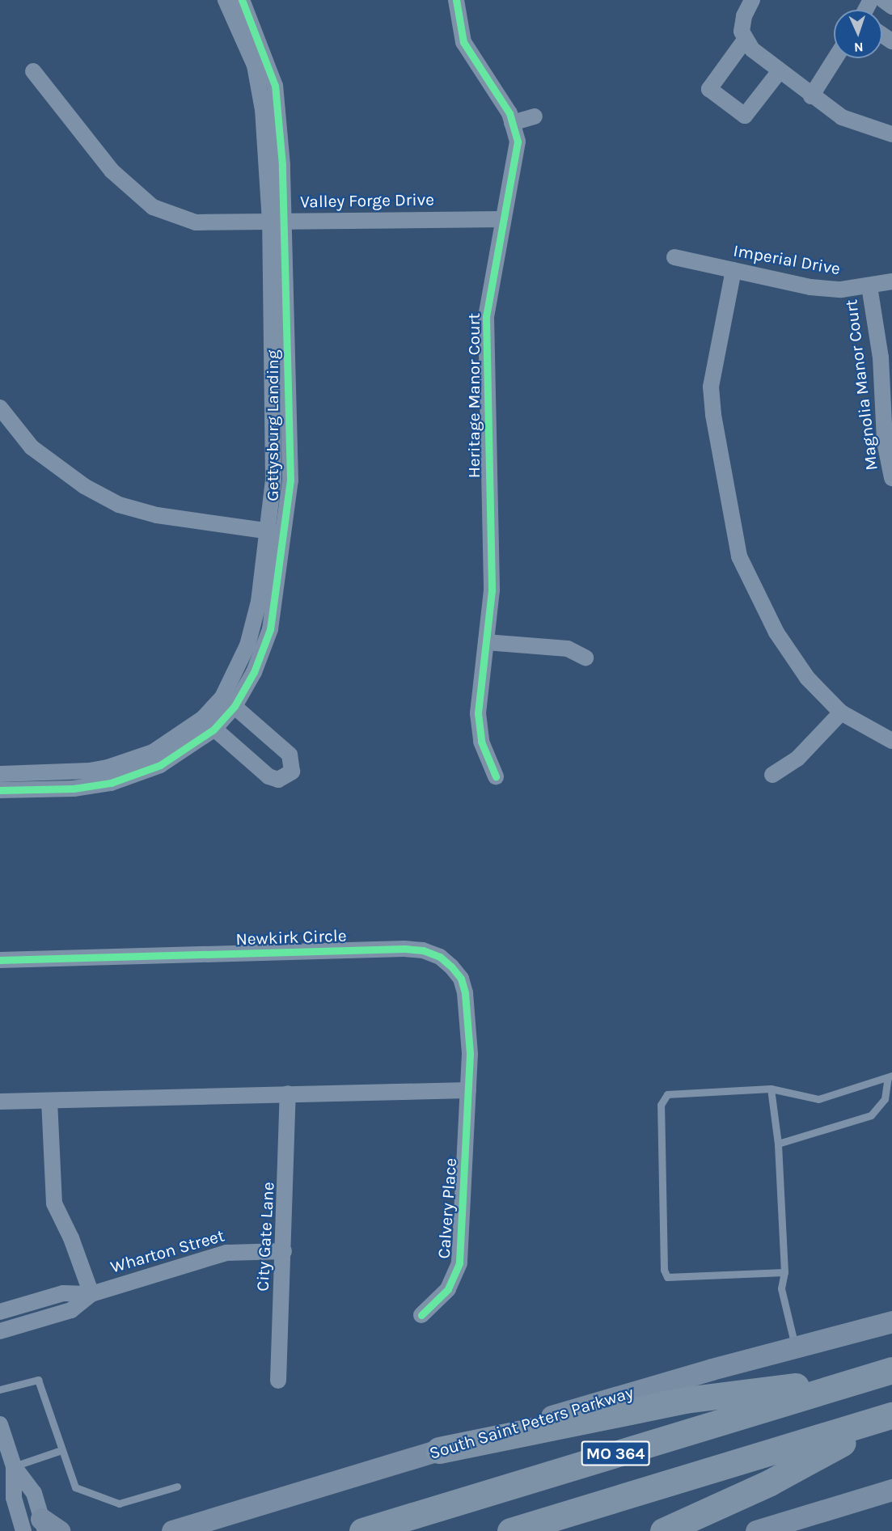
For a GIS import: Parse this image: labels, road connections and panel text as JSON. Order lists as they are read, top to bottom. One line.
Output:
{"streets":{"highway":["MO 364"],"main road":["South Saint Peters Parkway"],"street":["Valley Forge Drive","Imperial Drive","Magnolia Manor Court","Heritage Manor Court","Gettysburg Landing","Newkirk Circle","Calvery Place","City Gate Lane","Wharton Street"]},"crossings":[["Valley Forge Drive","Heritage Manor Court"],["Valley Forge Drive","Gettysburg Landing"],["Imperial Drive","Magnolia Manor Court"],["Newkirk Circle","Calvery Place"],["City Gate Lane","Wharton Street"]],"north":"bottom"}
